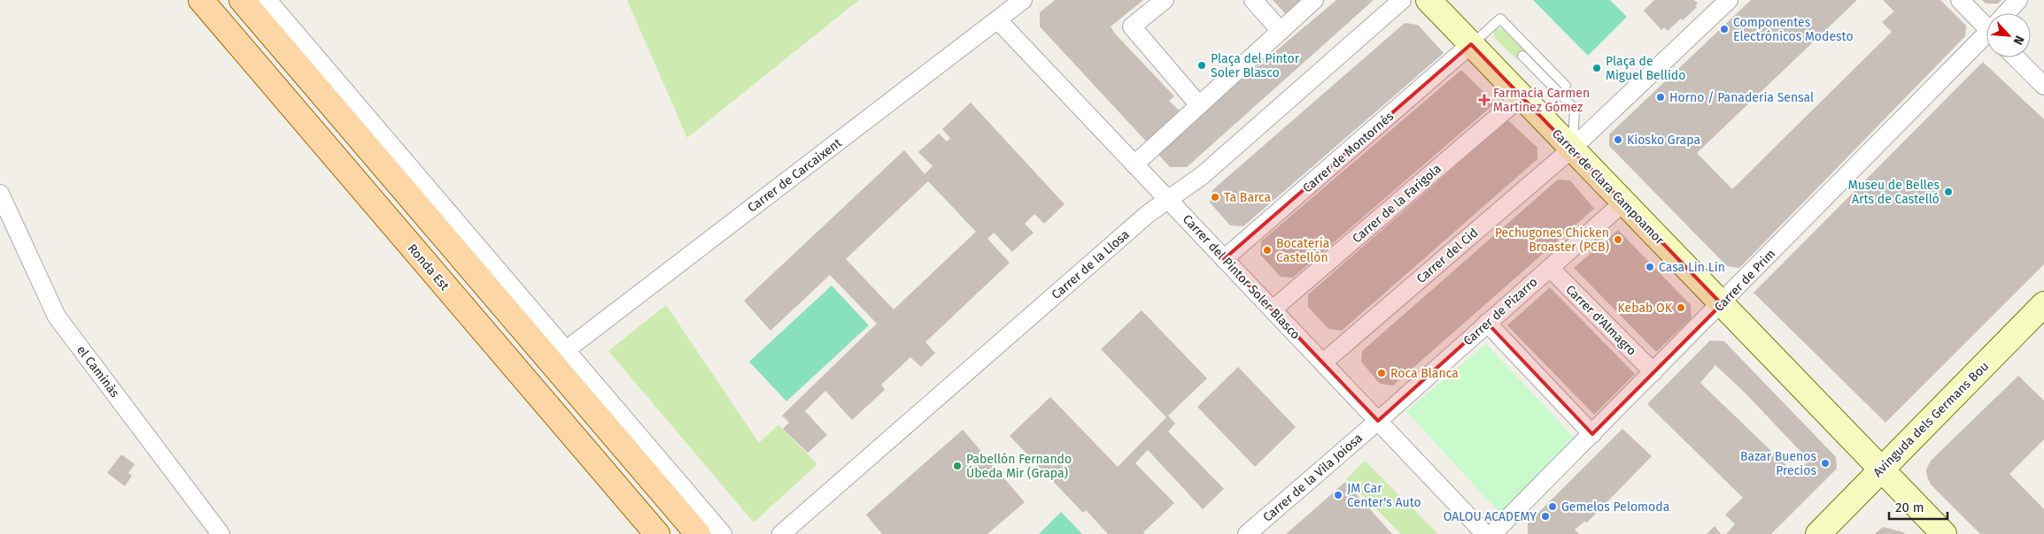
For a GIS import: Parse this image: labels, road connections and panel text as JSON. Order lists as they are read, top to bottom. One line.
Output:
{"streets":{"main road":["Ronda Est"],"street":["Carrer de Montornés","Carrer de Carcaixent","Carrer de Clara Campoamor","Carrer de la Farigola","Carrer del Cid","Carrer de la Llosa","Carrer del Pintor Soler Blasco","Carrer de Prim","Carrer de Pizarro","Carrer d'Almagro","el Caminàs","Avinguda dels Germans Bou","Carrer de la Vila Joiosa"]},"crossings":[["Carrer de Montornés","Carrer de Clara Campoamor"],["Carrer de Montornés","Carrer del Pintor Soler Blasco"],["Carrer de Carcaixent","Carrer del Pintor Soler Blasco"],["Carrer de Clara Campoamor","Carrer de la Farigola"],["Carrer de Clara Campoamor","Carrer del Cid"],["Carrer de Clara Campoamor","Carrer de Prim"],["Carrer de Clara Campoamor","Carrer de Pizarro"],["Carrer de Clara Campoamor","Avinguda dels Germans Bou"],["Carrer de la Farigola","Carrer del Pintor Soler Blasco"],["Carrer del Cid","Carrer del Pintor Soler Blasco"],["Carrer de la Llosa","Carrer del Pintor Soler Blasco"],["Carrer del Pintor Soler Blasco","Carrer de Pizarro"],["Carrer del Pintor Soler Blasco","Carrer de la Vila Joiosa"],["Carrer de Prim","Carrer d'Almagro"],["Carrer de Pizarro","Carrer d'Almagro"],["Carrer de Pizarro","Carrer de la Vila Joiosa"]],"places":{"other":["Componentes Electrónicos Modesto","Plaça del Pintor Soler Blasco","Plaça de Miguel Bellido","Horno / Panaderia Sensal","Kiosko Grapa","Museu de Belles Arts de Castelló","Ta Barca","Pechugones Chicken Broaster (PCB)","Bocatería Castellón","Casa Lin Lin","Kebab OK","Roca Blanca","Bazar Buenos Precios","Pabellón Fernando Úbeda Mir (Grapa)","JM Car Center's Auto","Gemelos Pelomoda","OALOU ACADEMY"],"health":["Farmacia Carmen Martinez Gómez"]},"scale_bar":"20 m","north":"bottom right"}
